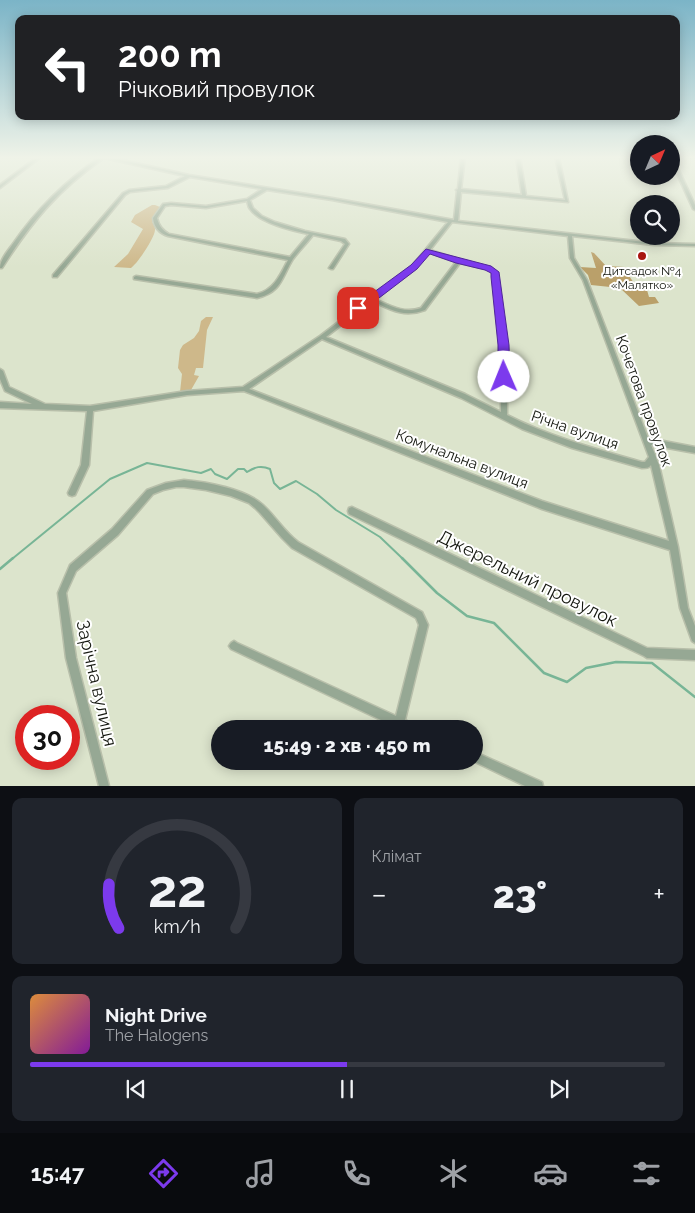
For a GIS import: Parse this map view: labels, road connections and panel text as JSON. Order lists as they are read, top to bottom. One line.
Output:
{"streets":{"street":["Кочетова провулок","Річна вулиця","Комунальна вулиця","Джерельний провулок","Зарічна вулиця"]},"crossings":[["Кочетова провулок","Річна вулиця"],["Кочетова провулок","Комунальна вулиця"]],"places":["Дитсадок №4 «Малятко»"],"north":"top right","page":{"turn":["200 m","Річковий провулок"],"limit":"30","trip":"15:49 · 2 хв · 450 m","tile":"Клімат","heat":["−","23°","+"],"song":["Night Drive","The Halogens"],"tabs":"15:47","gauge":["22","km/h"]}}
